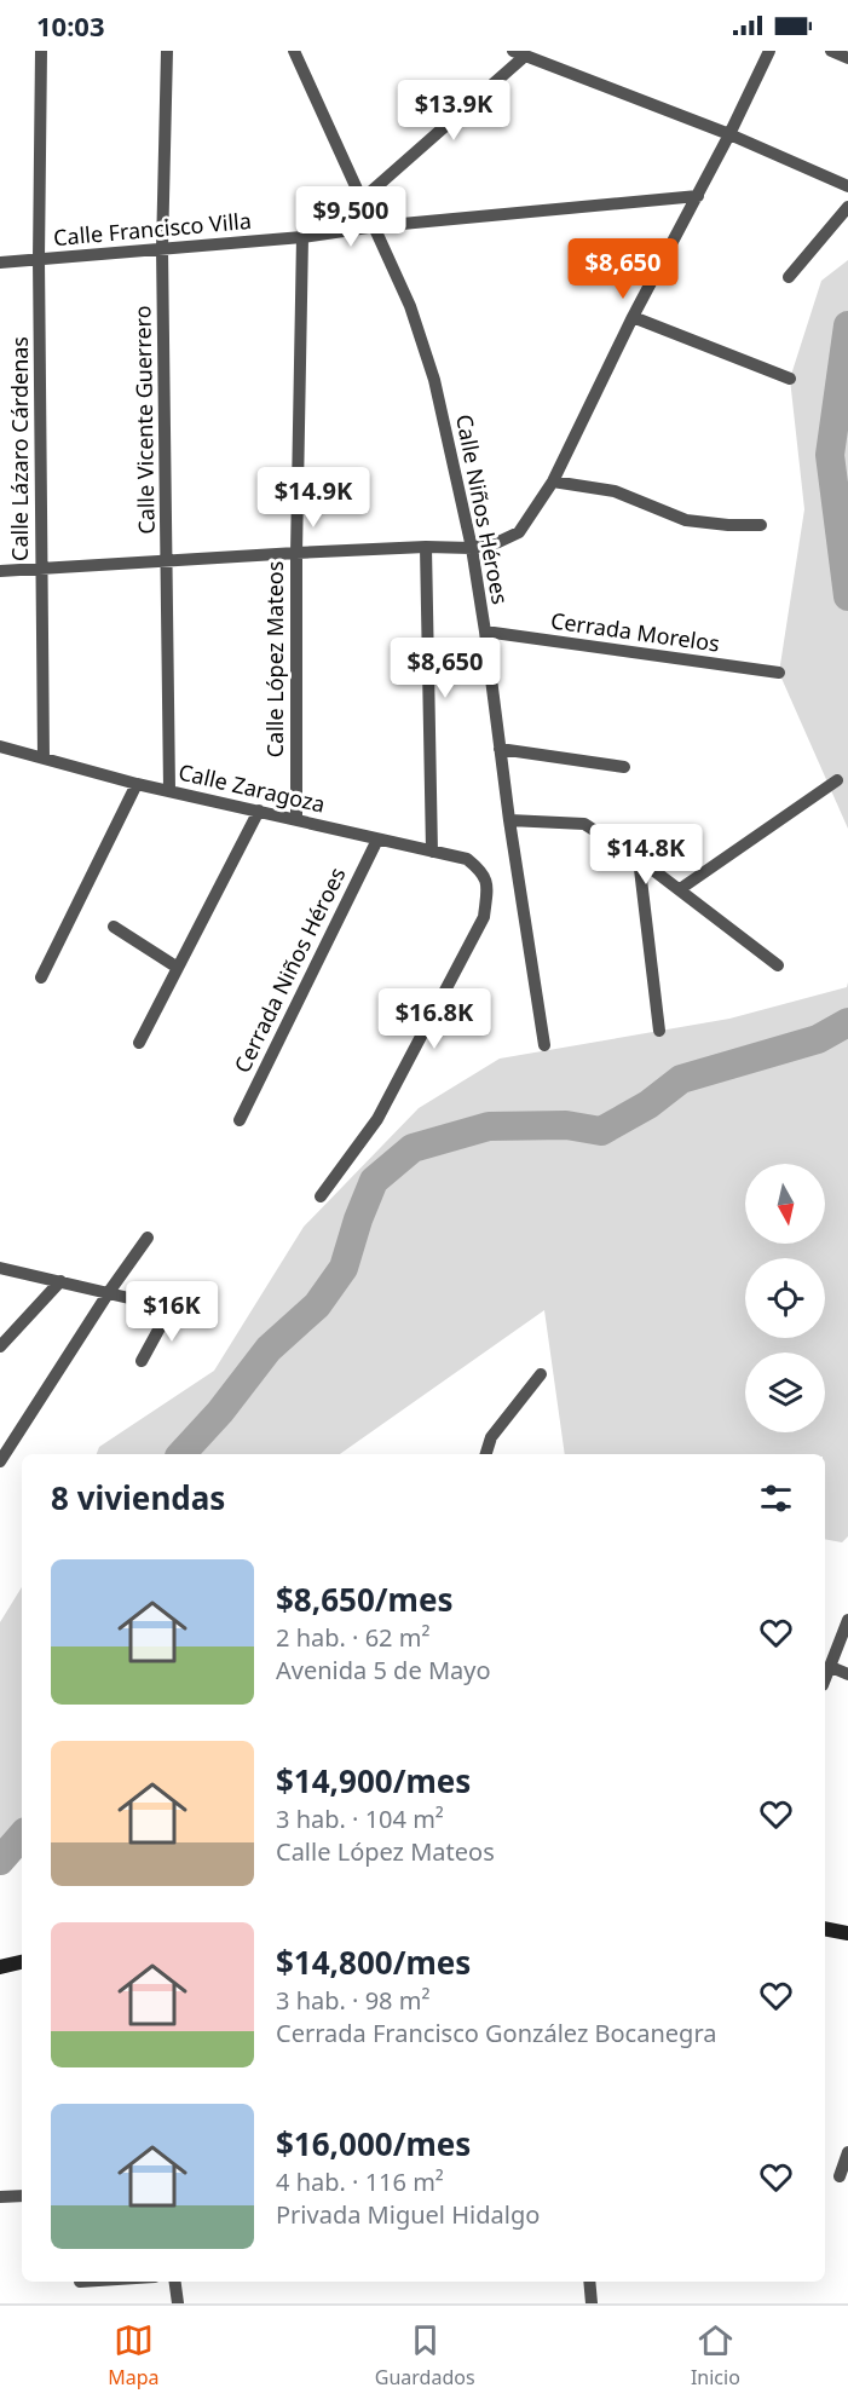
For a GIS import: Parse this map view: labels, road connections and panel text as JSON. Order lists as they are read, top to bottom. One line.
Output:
{"streets":{"street":["Calle Francisco Villa","Calle Vicente Guerrero","Calle Lázaro Cárdenas","Calle Niños Héroes","Cerrada Morelos","Calle López Mateos","Calle Zaragoza","Cerrada Niños Héroes"]},"crossings":[["Calle Francisco Villa","Calle Vicente Guerrero"],["Calle Francisco Villa","Calle Lázaro Cárdenas"],["Calle Francisco Villa","Calle Niños Héroes"],["Calle Francisco Villa","Calle López Mateos"],["Calle Vicente Guerrero","Calle Zaragoza"],["Calle Lázaro Cárdenas","Calle Zaragoza"],["Calle Niños Héroes","Cerrada Morelos"],["Calle López Mateos","Calle Zaragoza"],["Calle Zaragoza","Cerrada Niños Héroes"]],"north":"bottom","page":{"status":"10:03","price":["$13.9K","$9,500","$8,650","$14.9K","$8,650","$14.8K","$16.8K","$16K"],"heading":"8 viviendas","list":[{"name":"$8,650/mes","note":"2 hab. · 62 m² · Avenida 5 de Mayo"},{"name":"$14,900/mes","note":"3 hab. · 104 m² · Calle López Mateos"},{"name":"$14,800/mes","note":"3 hab. · 98 m² · Cerrada Francisco González Bocanegra"},{"name":"$16,000/mes","note":"4 hab. · 116 m² · Privada Miguel Hidalgo"}],"tabs":["Mapa","Guardados","Inicio"]}}
